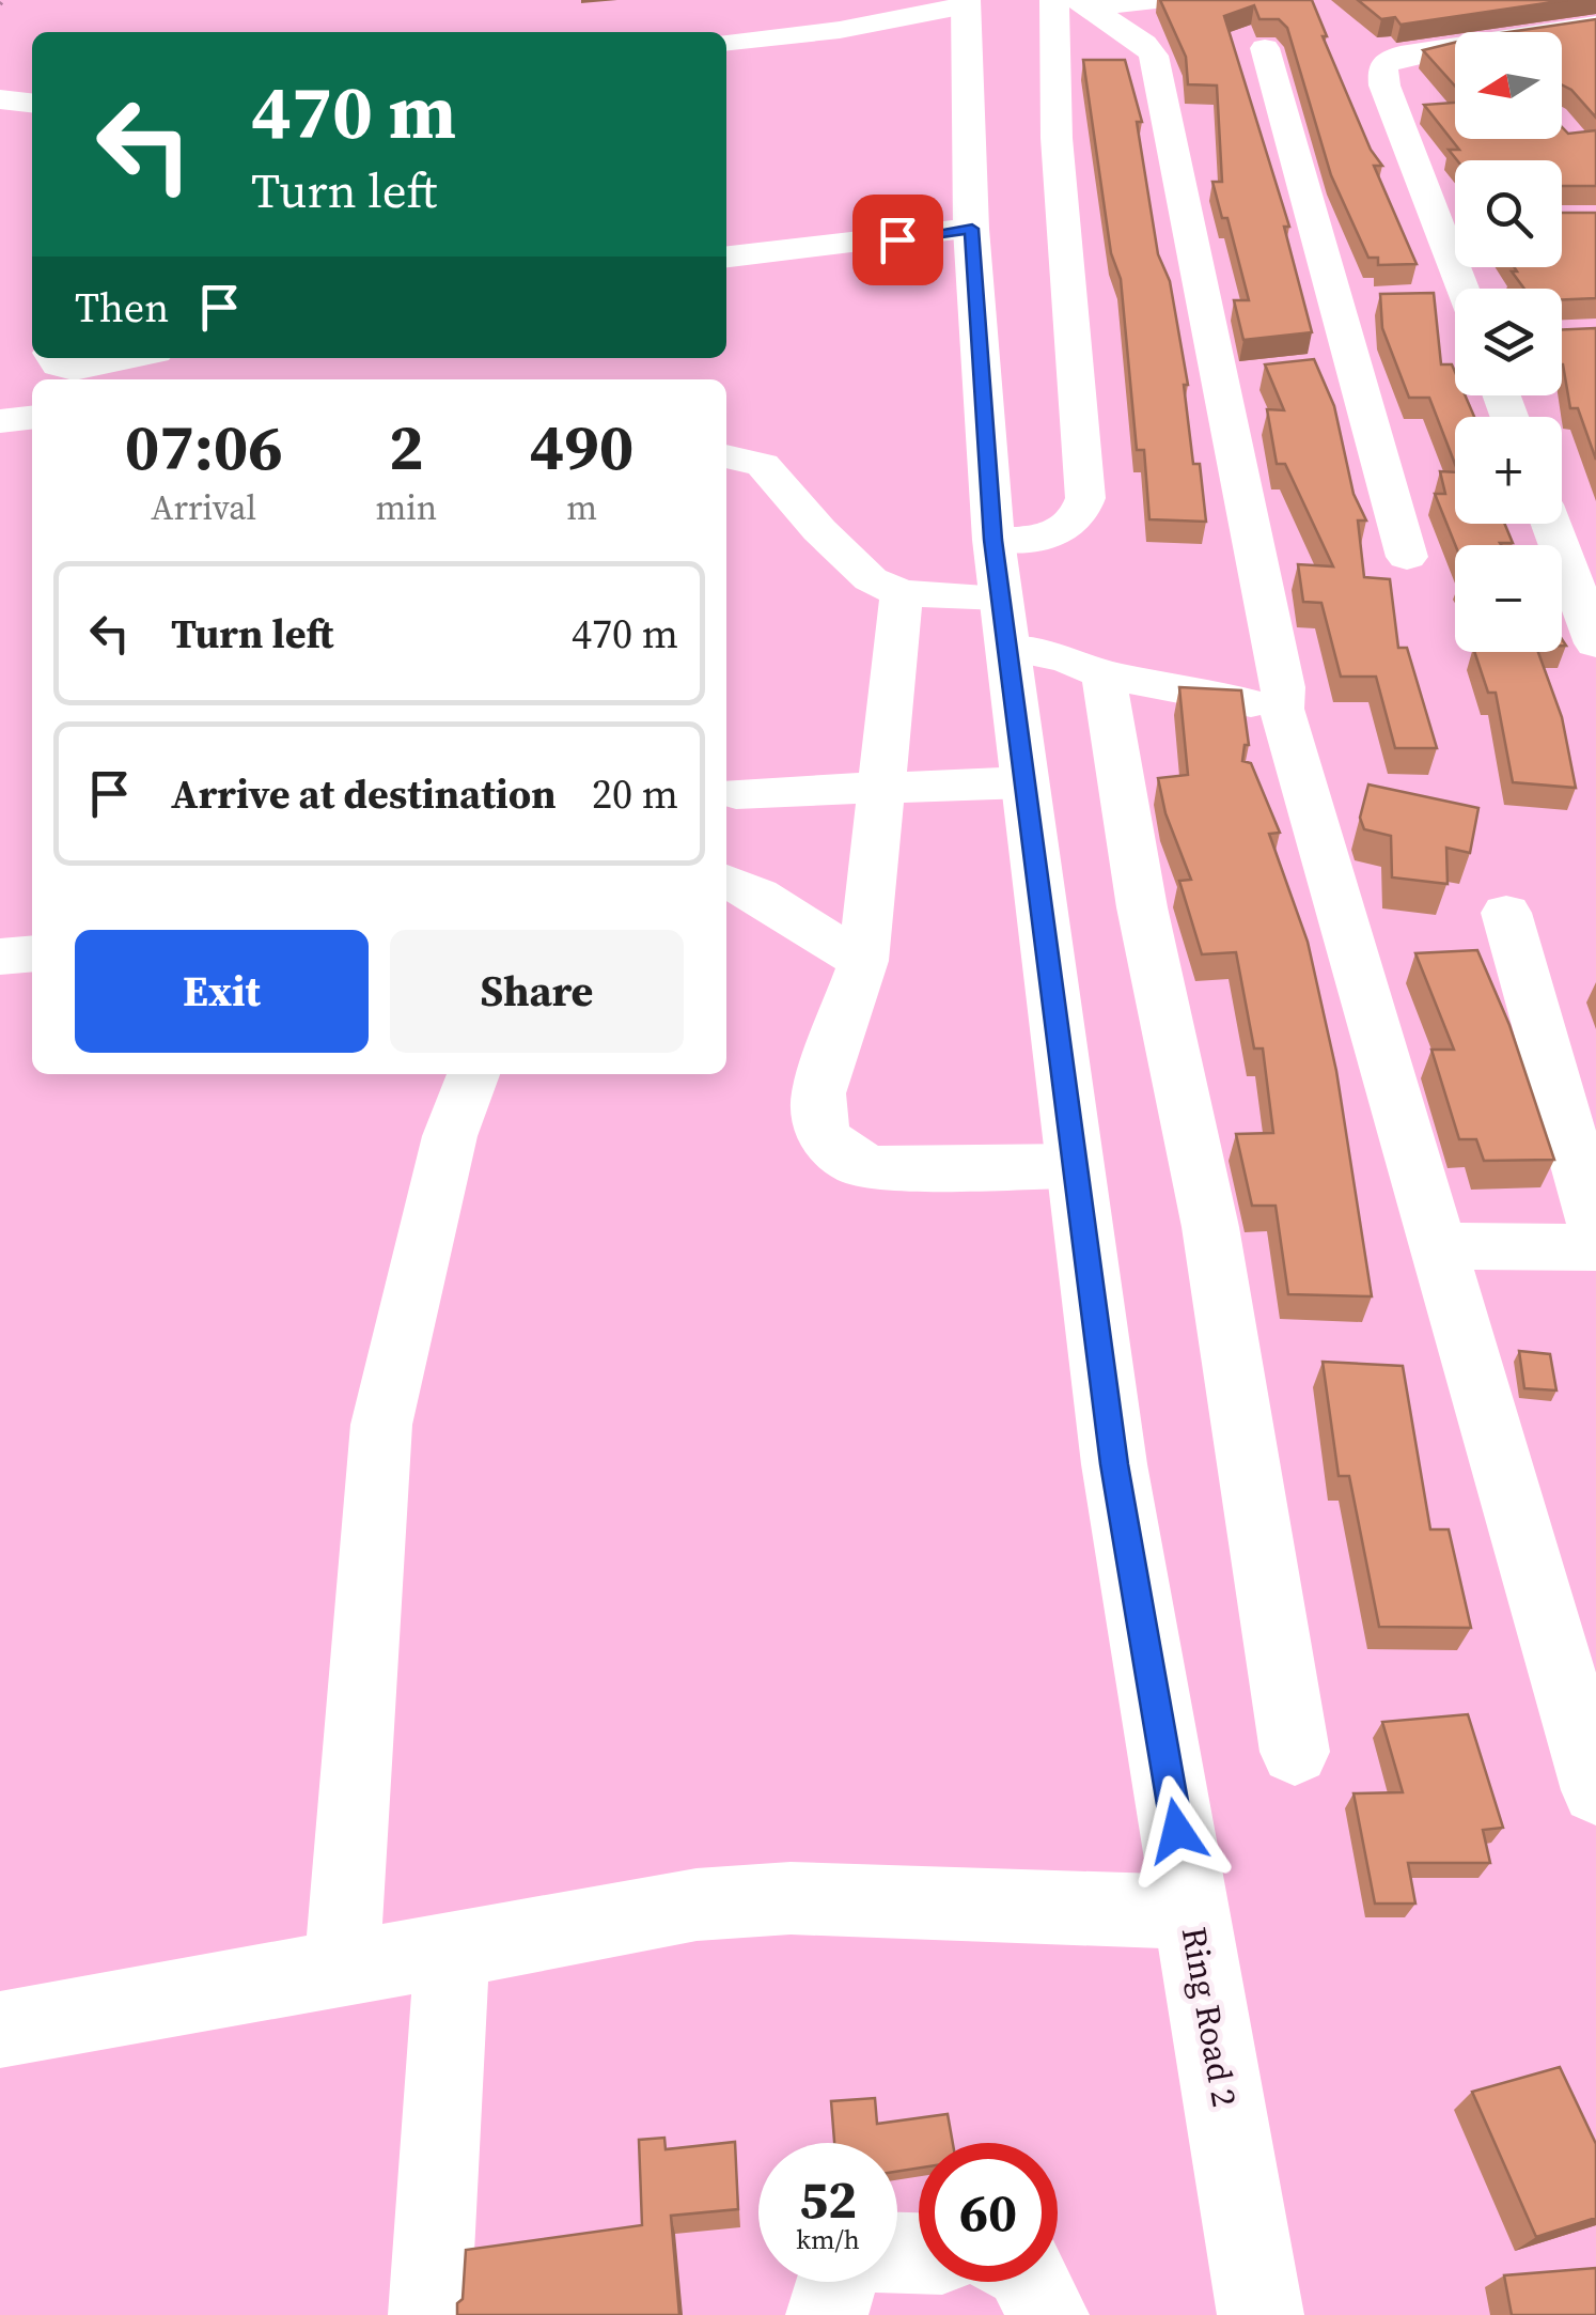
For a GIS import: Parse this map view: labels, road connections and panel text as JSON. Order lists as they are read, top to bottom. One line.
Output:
{"streets":{"main road":["Ring Road 2"]},"north":"left","page":{"map_buttons":["+","−"],"turn":["470 m","Turn left"],"then":"Then","eta":["07:06","Arrival","2","min","490","m"],"list":[{"name":"Turn left","value":"470 m"},{"name":"Arrive at destination","value":"20 m"}],"buttons":["Exit","Share"],"speed":"52 km/h","limit":"60"}}
